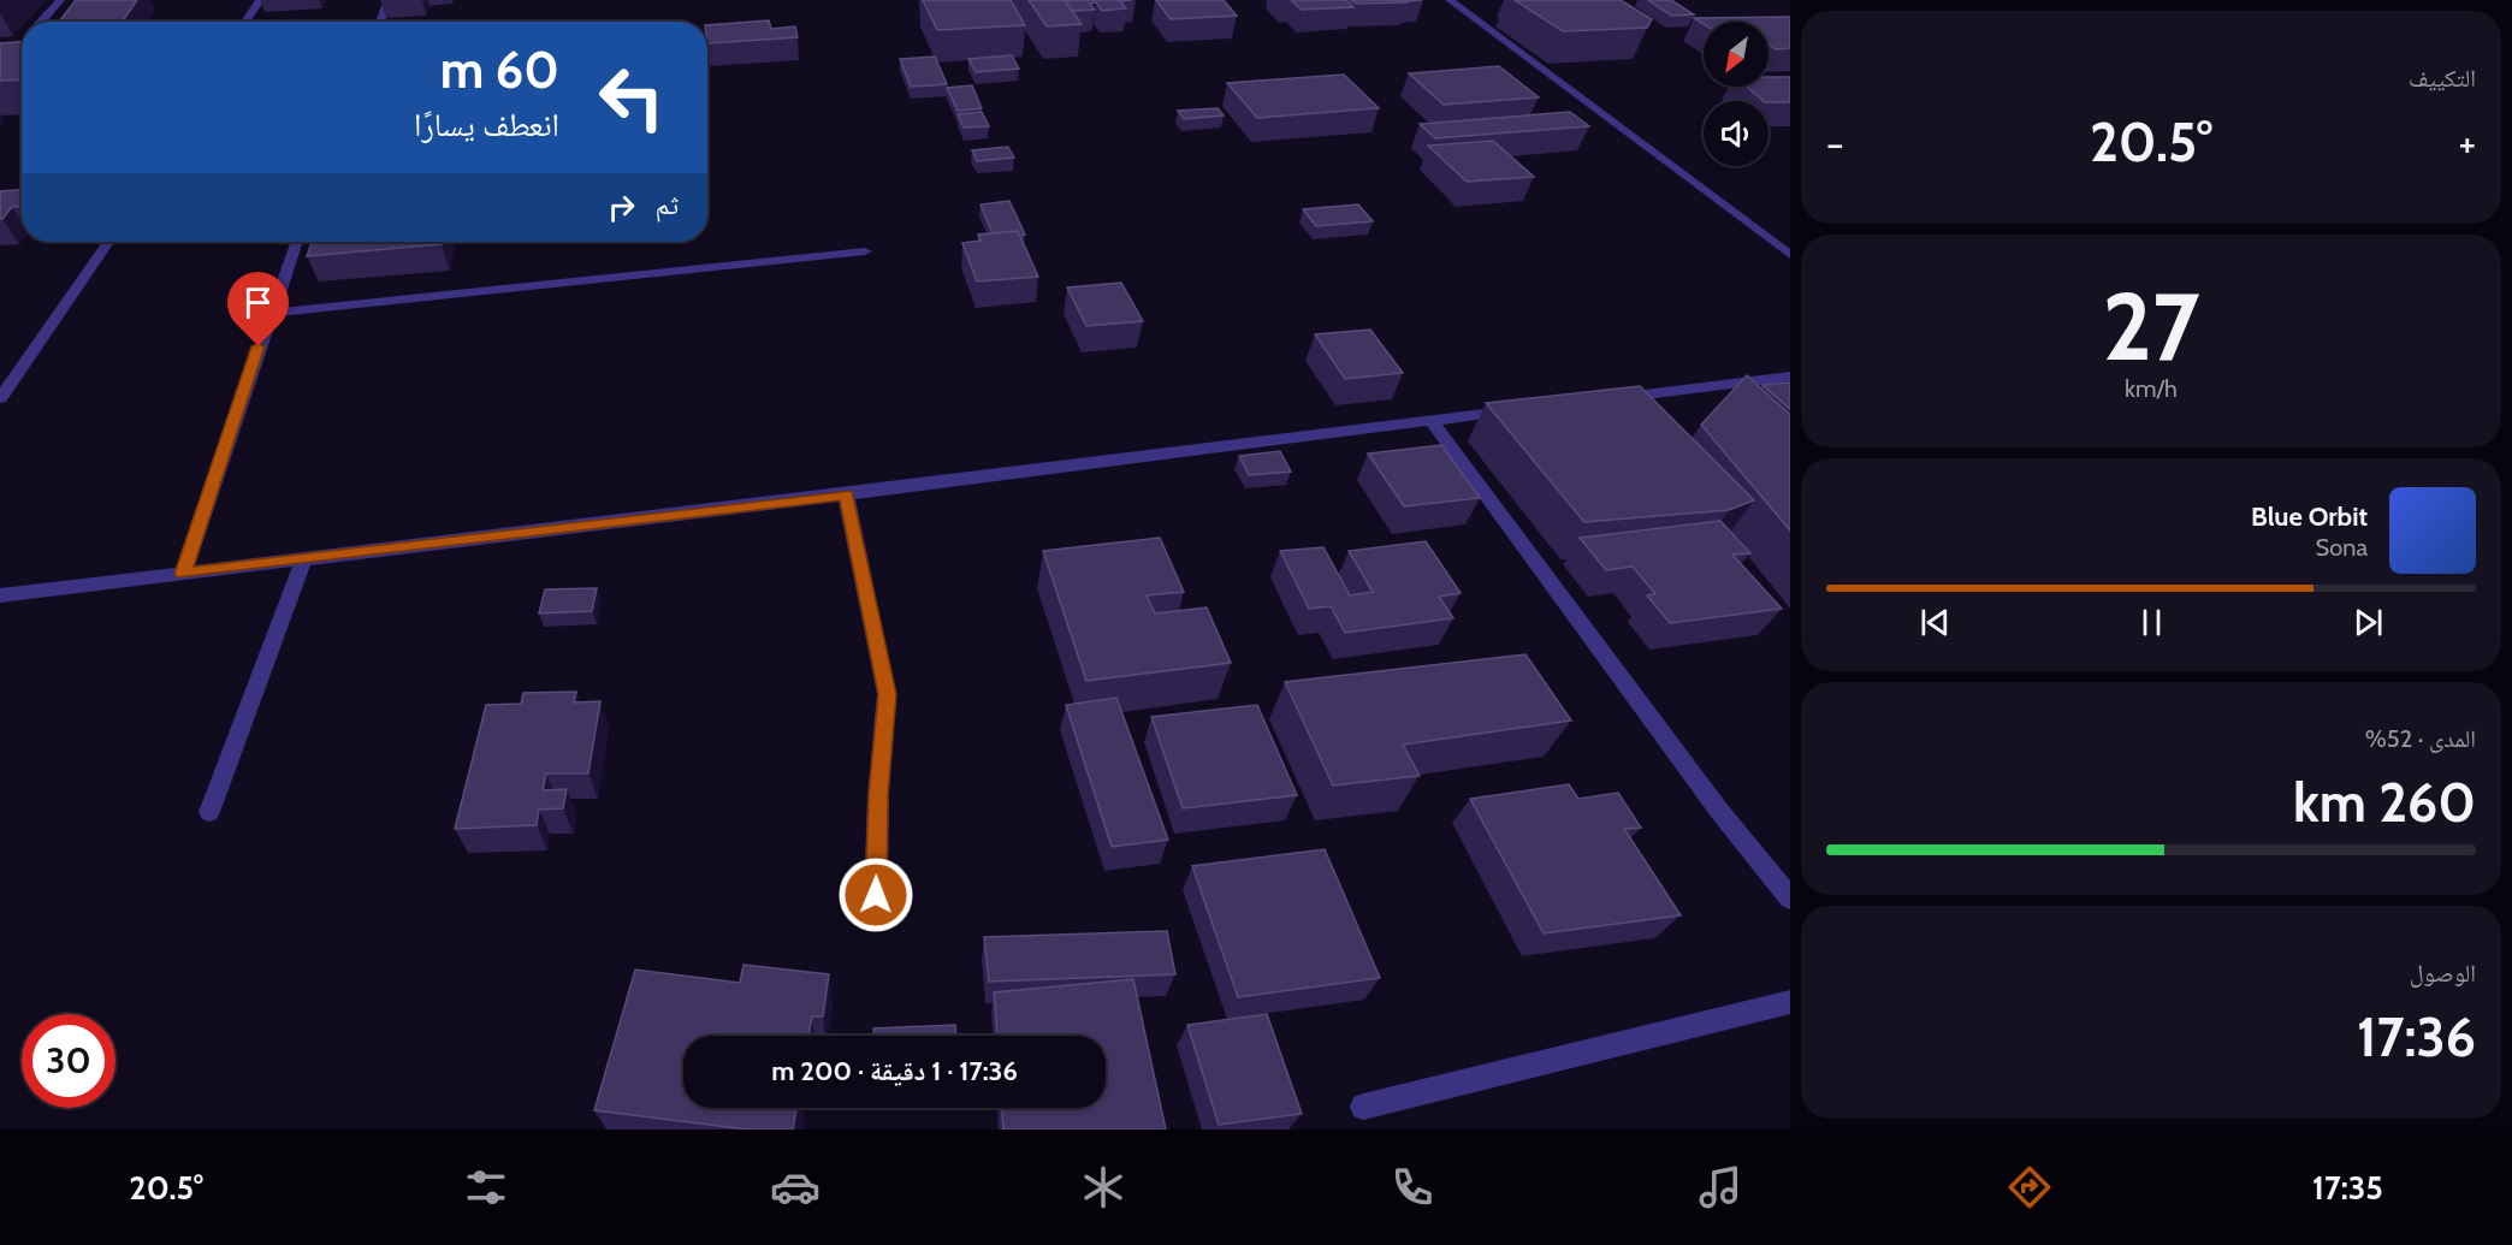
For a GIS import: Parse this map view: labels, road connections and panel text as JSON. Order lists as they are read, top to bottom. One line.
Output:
{"north":"bottom left","page":{"tile":["التكييف",["27","km/h"],["المدى · 52%","260 km"],["الوصول","17:36"]],"turn":["60 m","انعطف يسارًا"],"heat":["−","20.5°","+"],"then":"ثم","song":["Blue Orbit","Sona"],"limit":"30","trip":"17:36 · 1 دقيقة · 200 m","tabs":["17:35","20.5°"]}}
